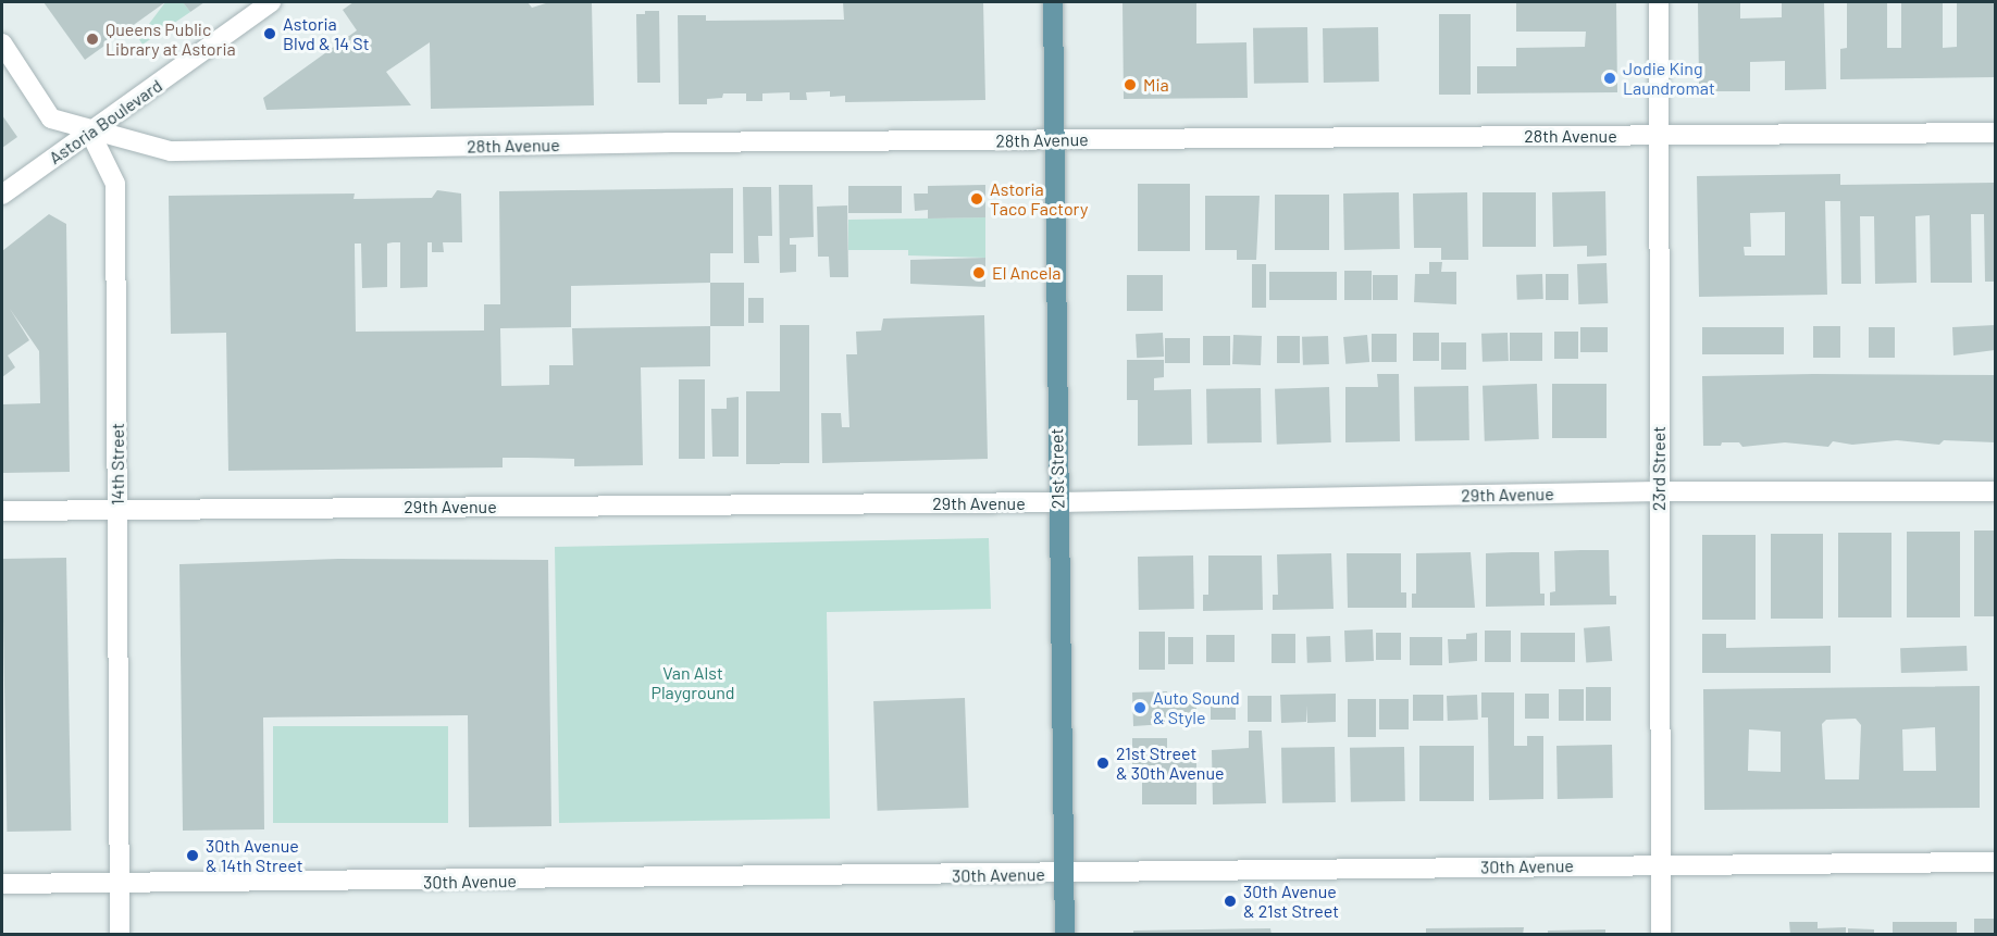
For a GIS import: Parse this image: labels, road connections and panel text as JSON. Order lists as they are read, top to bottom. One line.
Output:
{"streets":{"main road":["21st Street"],"street":["Astoria Boulevard","28th Avenue","14th Street","23rd Street","29th Avenue","30th Avenue"]},"crossings":[["Astoria Boulevard","28th Avenue"],["Astoria Boulevard","14th Street"],["28th Avenue","14th Street"],["28th Avenue","21st Street"],["28th Avenue","23rd Street"],["14th Street","29th Avenue"],["14th Street","30th Avenue"],["21st Street","29th Avenue"],["21st Street","30th Avenue"],["23rd Street","29th Avenue"],["23rd Street","30th Avenue"]],"parks":["Van Alst Playground"],"places":["Astoria Blvd & 14 St","Queens Public Library at Astoria","Jodie King Laundromat","Mia","Astoria Taco Factory","El Ancela","Auto Sound & Style","21st Street & 30th Avenue","30th Avenue & 14th Street","30th Avenue & 21st Street"]}
